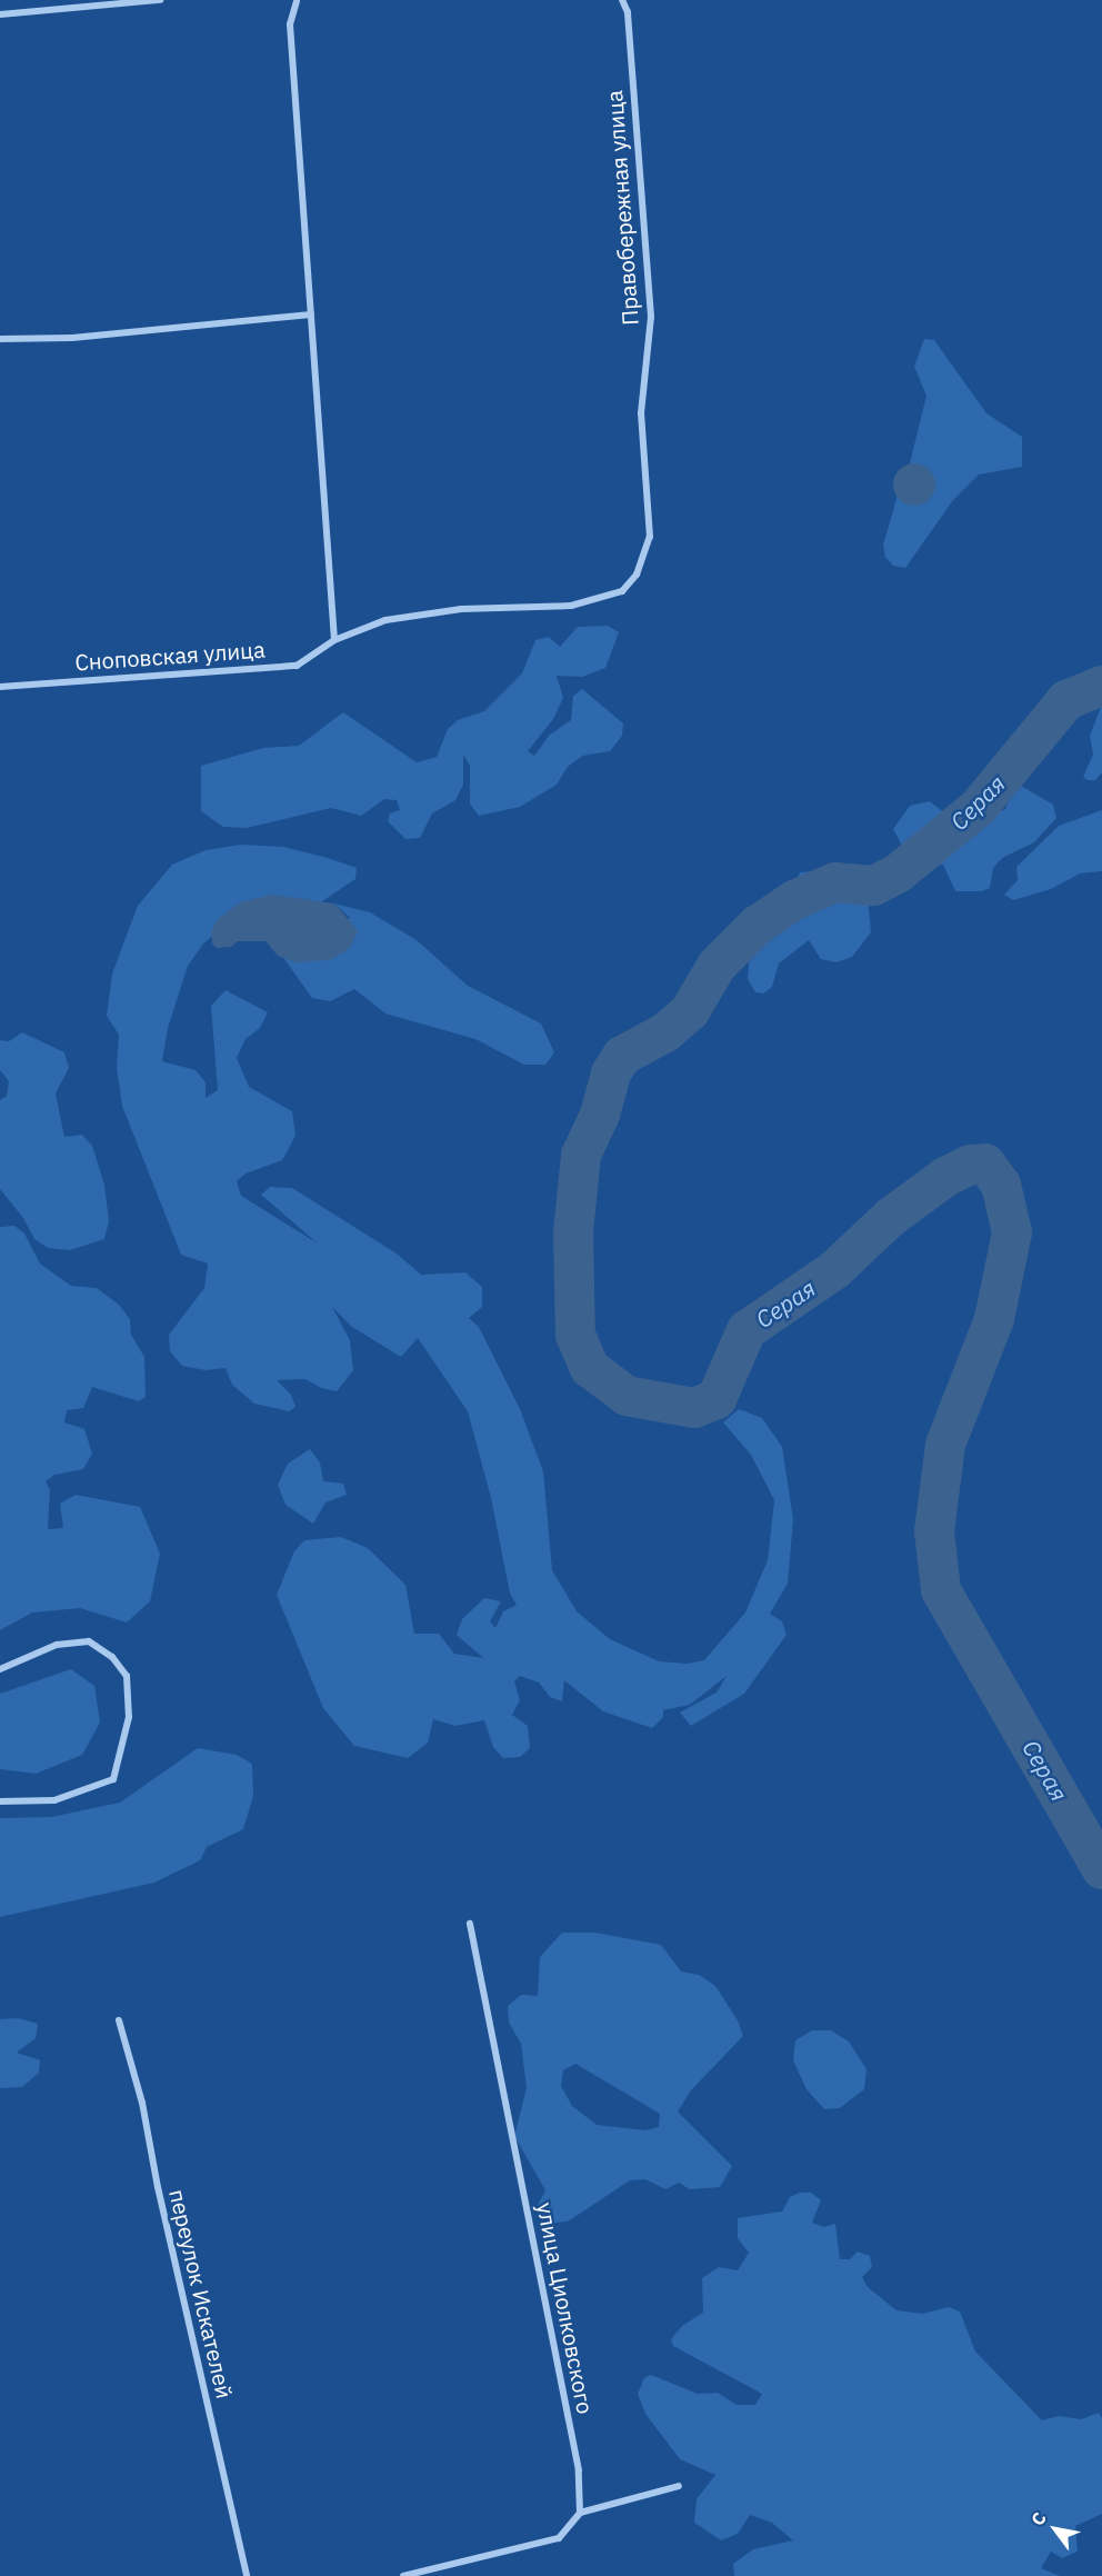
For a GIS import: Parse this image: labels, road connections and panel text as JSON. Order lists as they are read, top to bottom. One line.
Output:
{"streets":{"street":["Правобережная улица","Сноповская улица","переулок Искателей","улица Циолковского"]},"crossings":[["Правобережная улица","Сноповская улица"]],"water":["Серая"],"north":"top left"}
